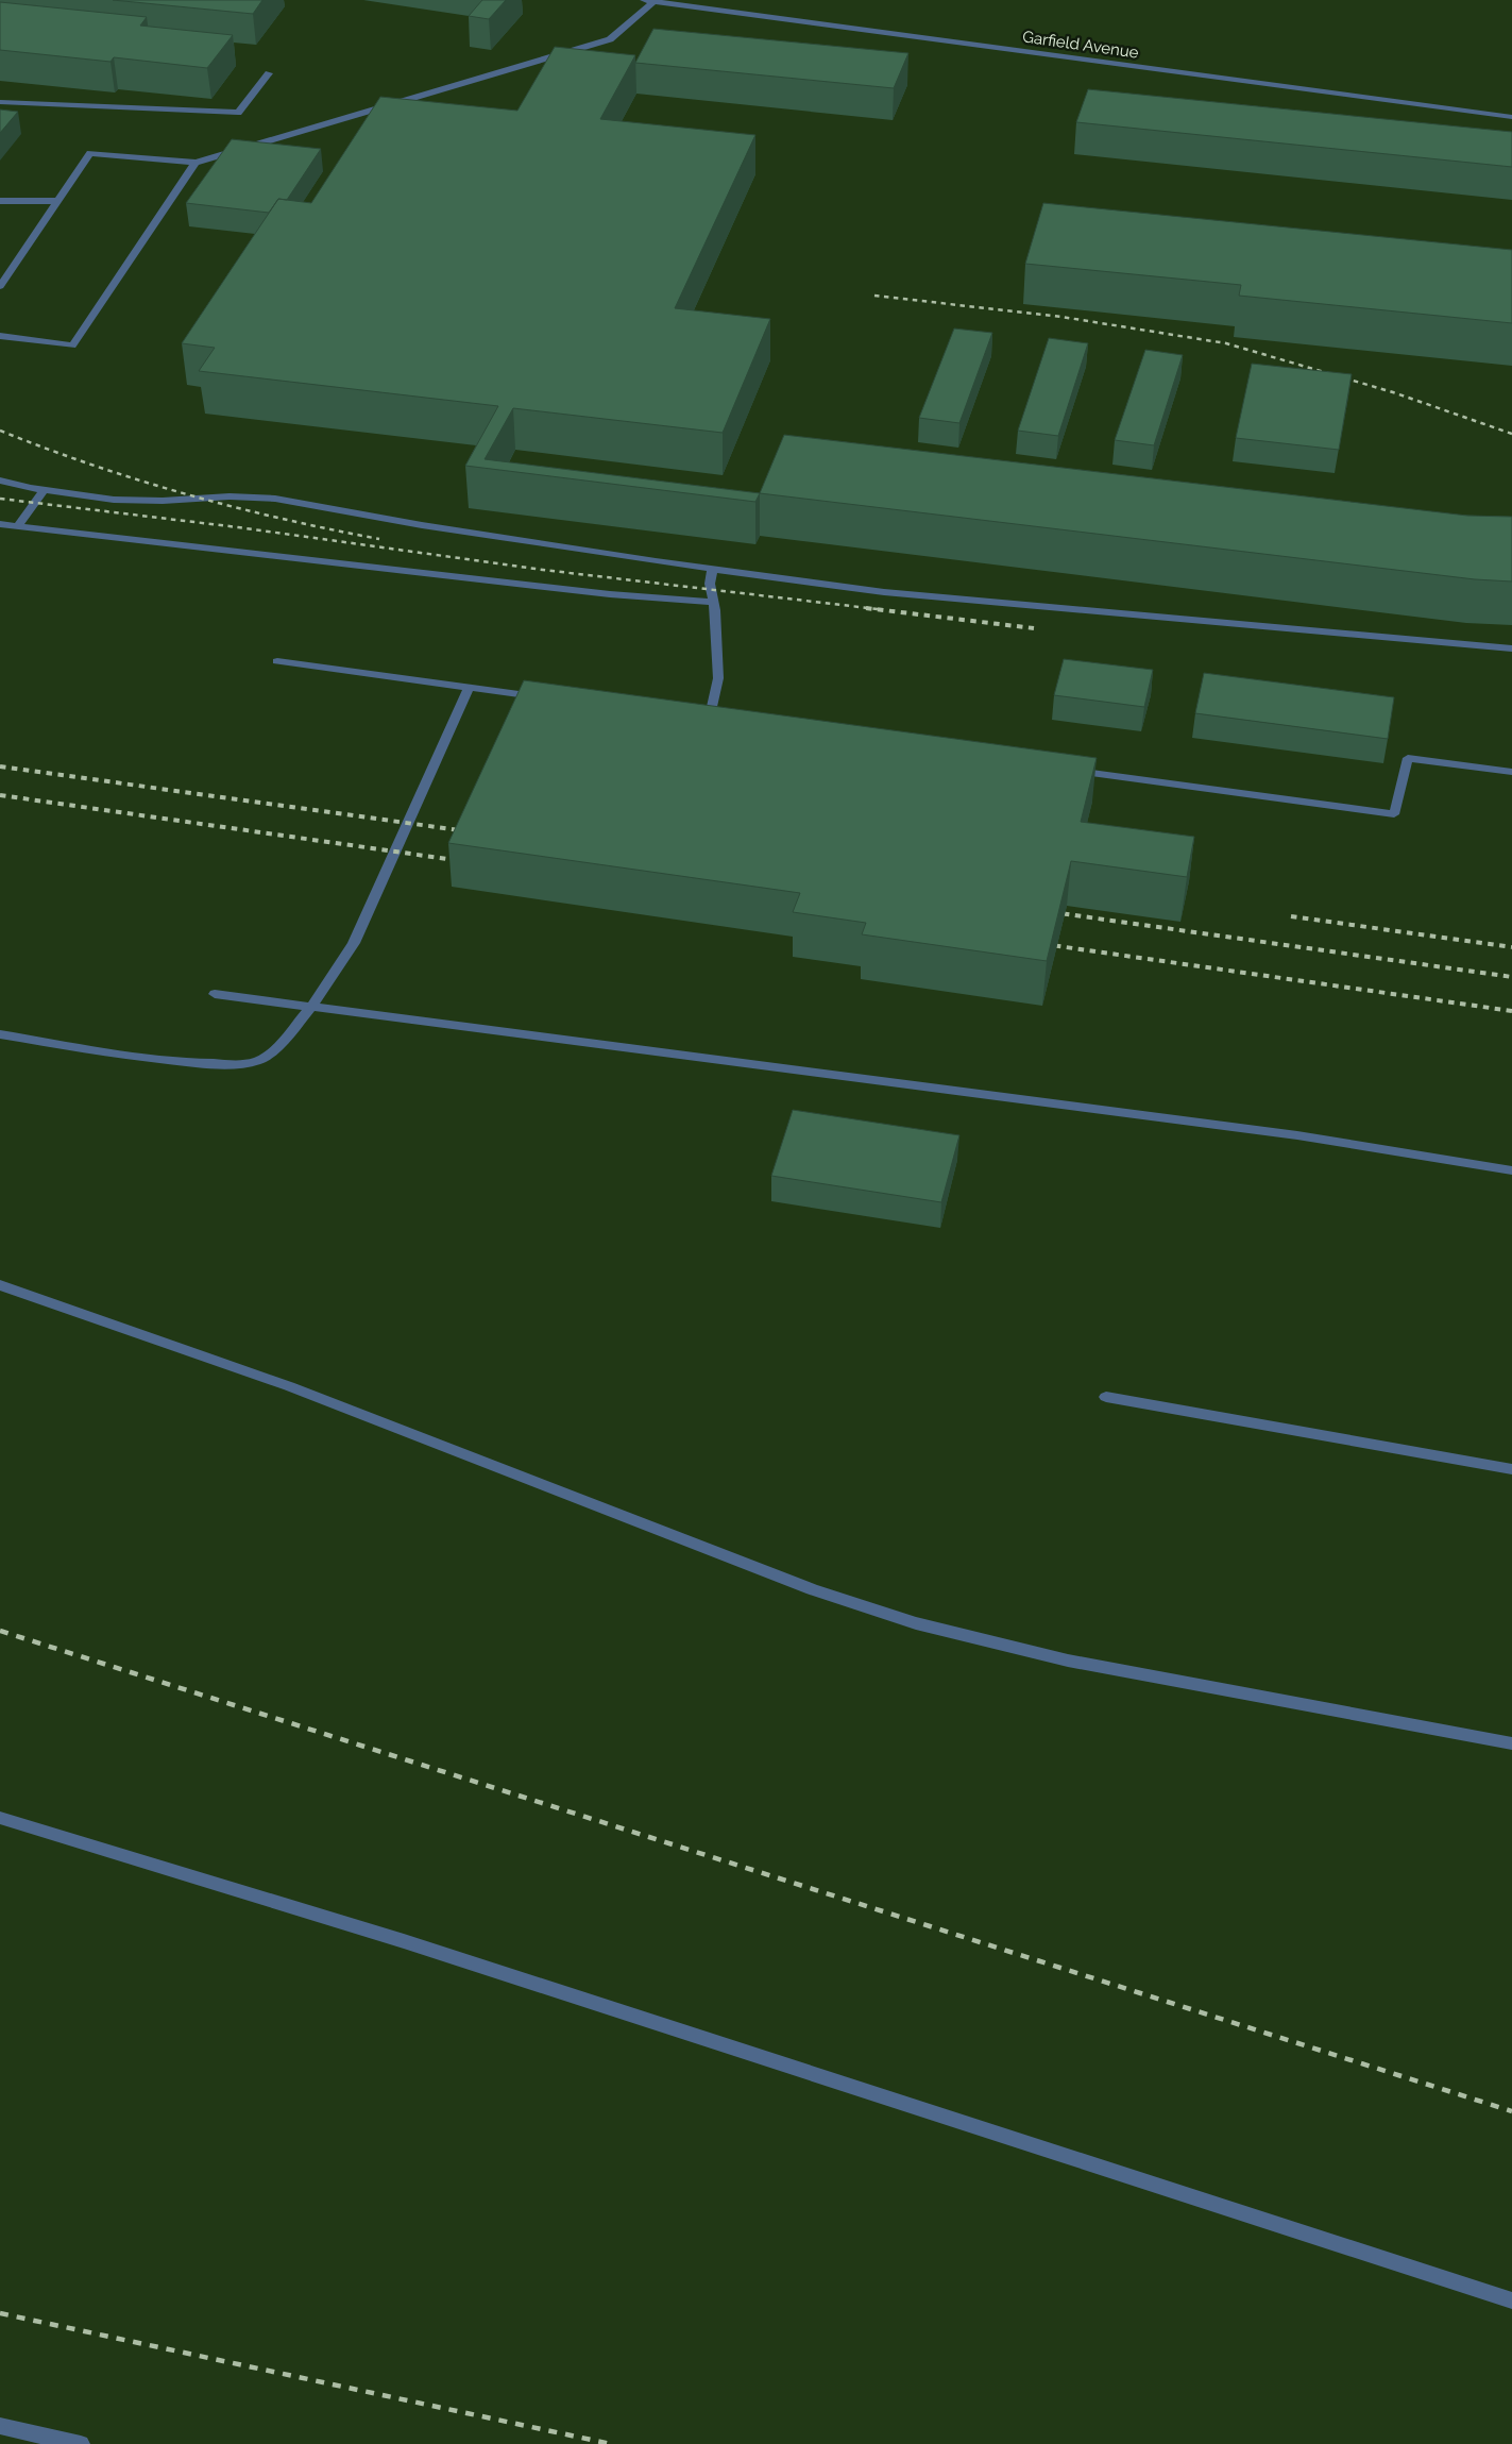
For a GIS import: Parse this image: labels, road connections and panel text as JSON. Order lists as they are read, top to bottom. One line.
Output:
{"streets":{"street":["Garfield Avenue"]}}
